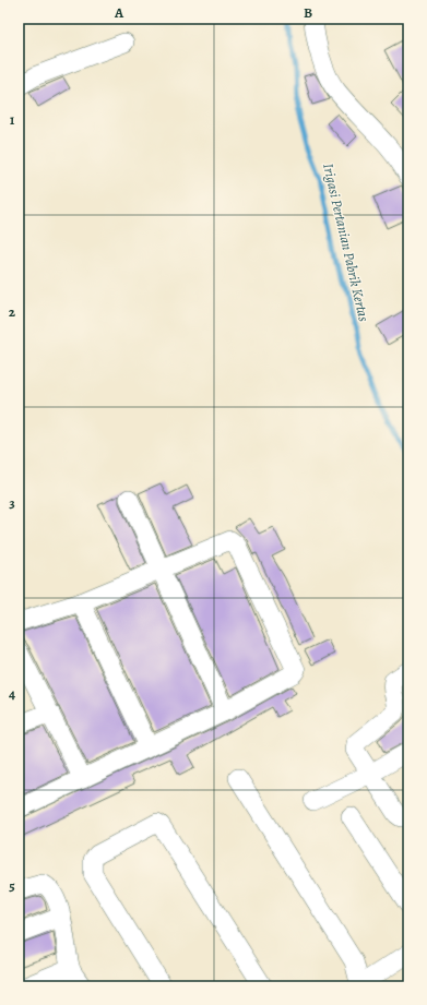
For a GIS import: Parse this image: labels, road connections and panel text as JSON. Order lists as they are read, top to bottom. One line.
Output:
{"water":["Irigasi Pertanian Pabrik Kertas"],"grid":{"columns":["A","B"],"rows":["1","2","3","4","5"]}}
